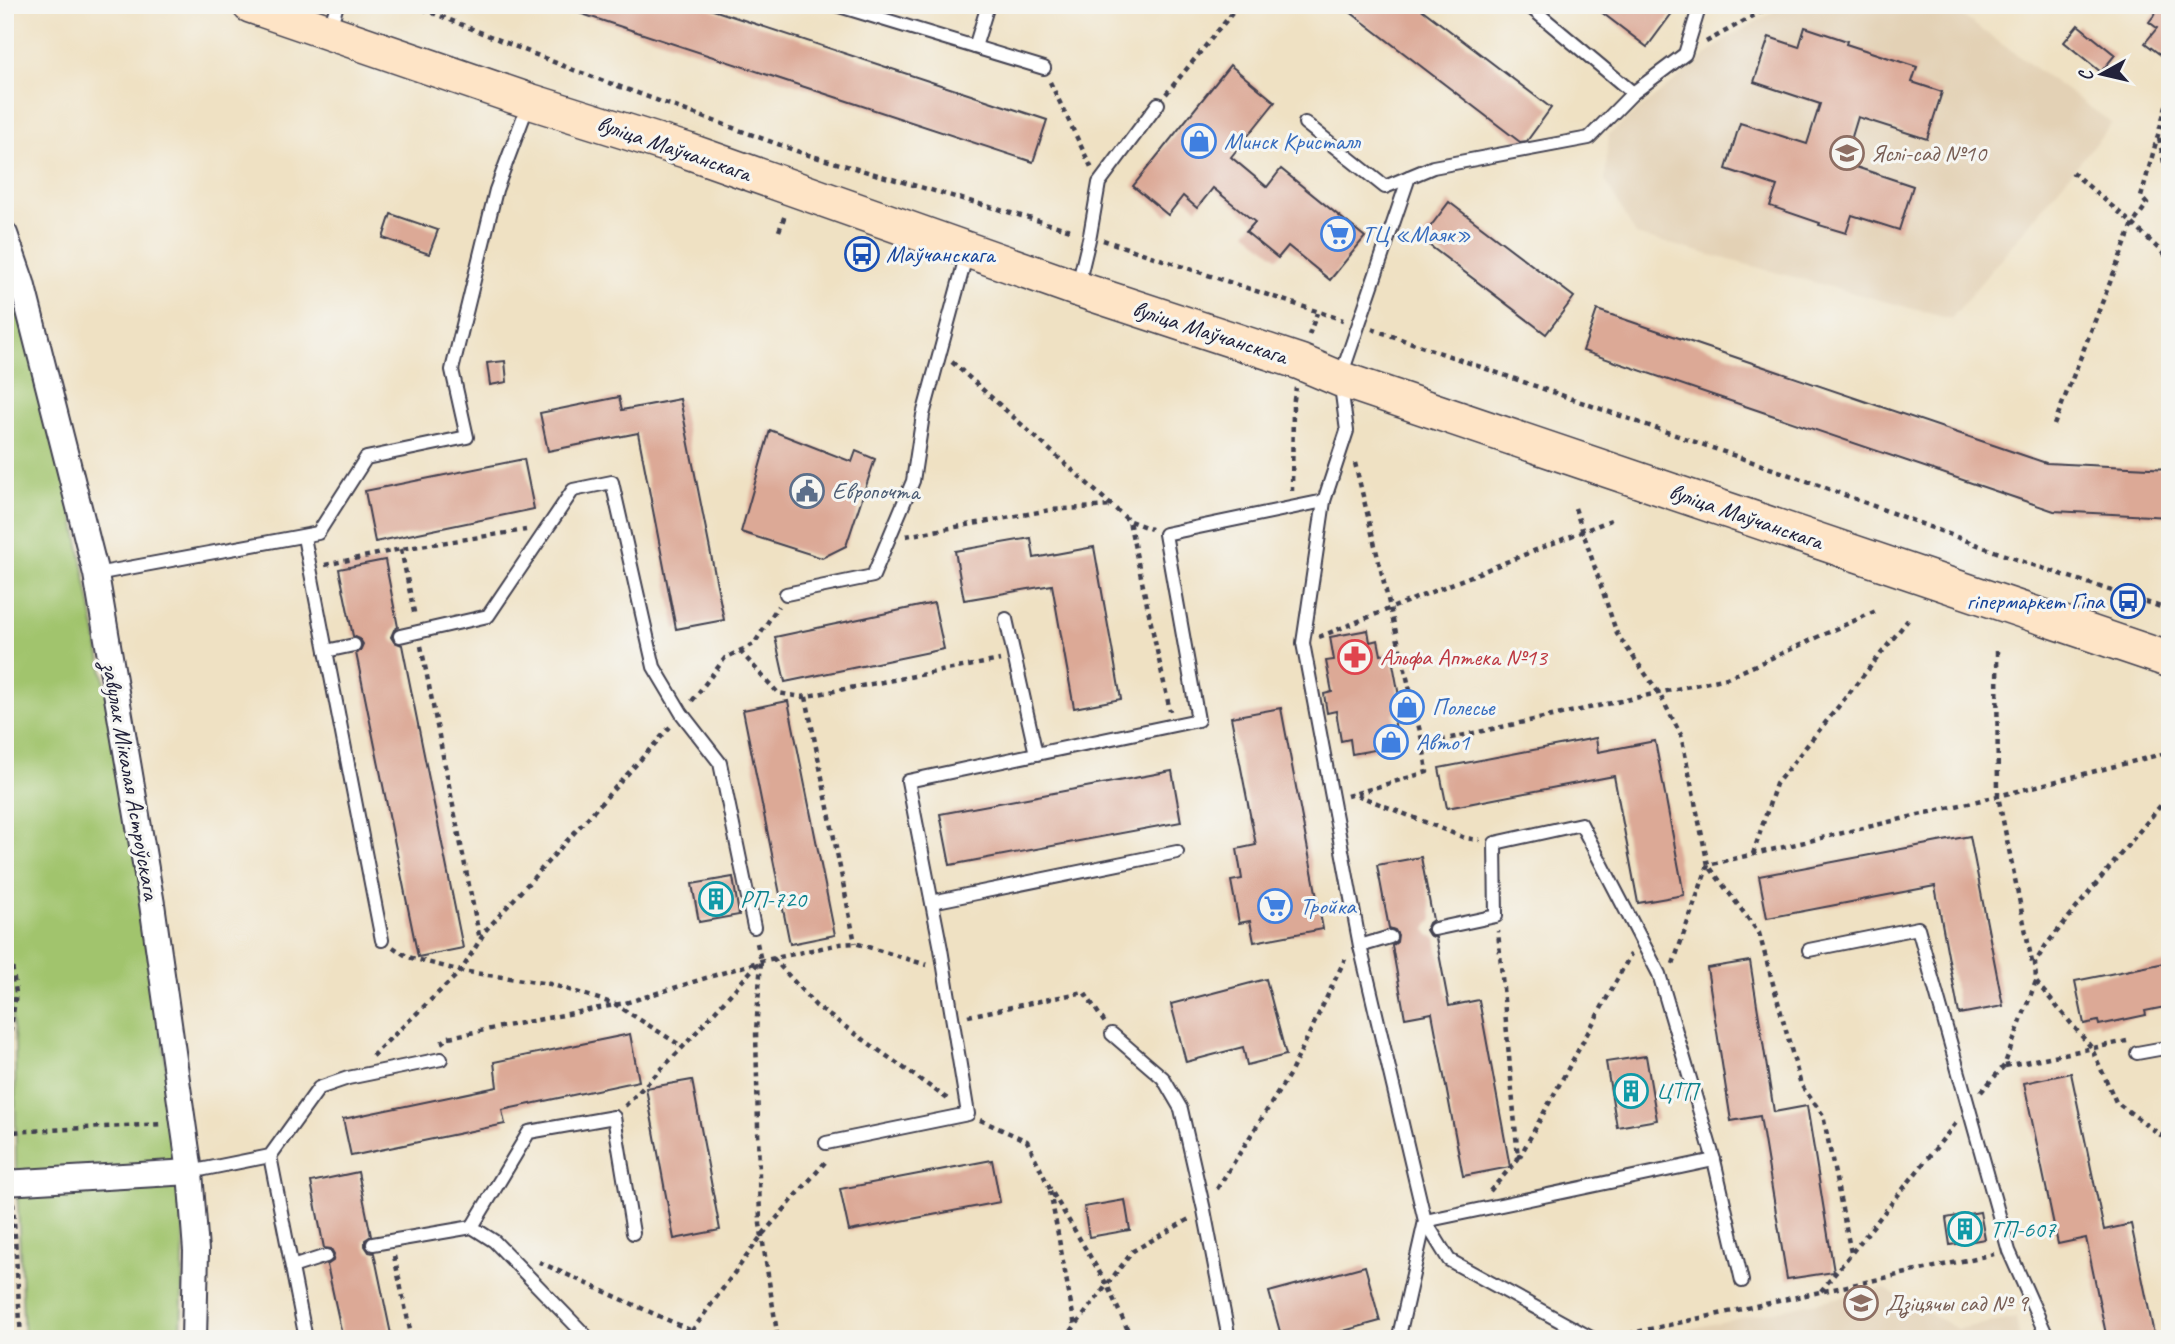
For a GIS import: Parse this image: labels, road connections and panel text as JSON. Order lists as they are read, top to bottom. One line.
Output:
{"streets":{"main road":["вуліца Маўчанскага"],"street":["завулак Мікалая Астроўскага"]},"places":{"shop":["Минск Кристалл","Полесье","Авто1"],"school or university":["Яслі-сад №10","Дзіцячы сад № 9"],"supermarket":["ТЦ «Маяк»","Тройка"],"bus stop":["Маўчанскага","гіпермаркет Гіпа"],"public building":["Европочта"],"pharmacy":["Альфа Аптека №13"],"building":["РП-720","ЦТП","ТП-607"]},"north":"left"}
